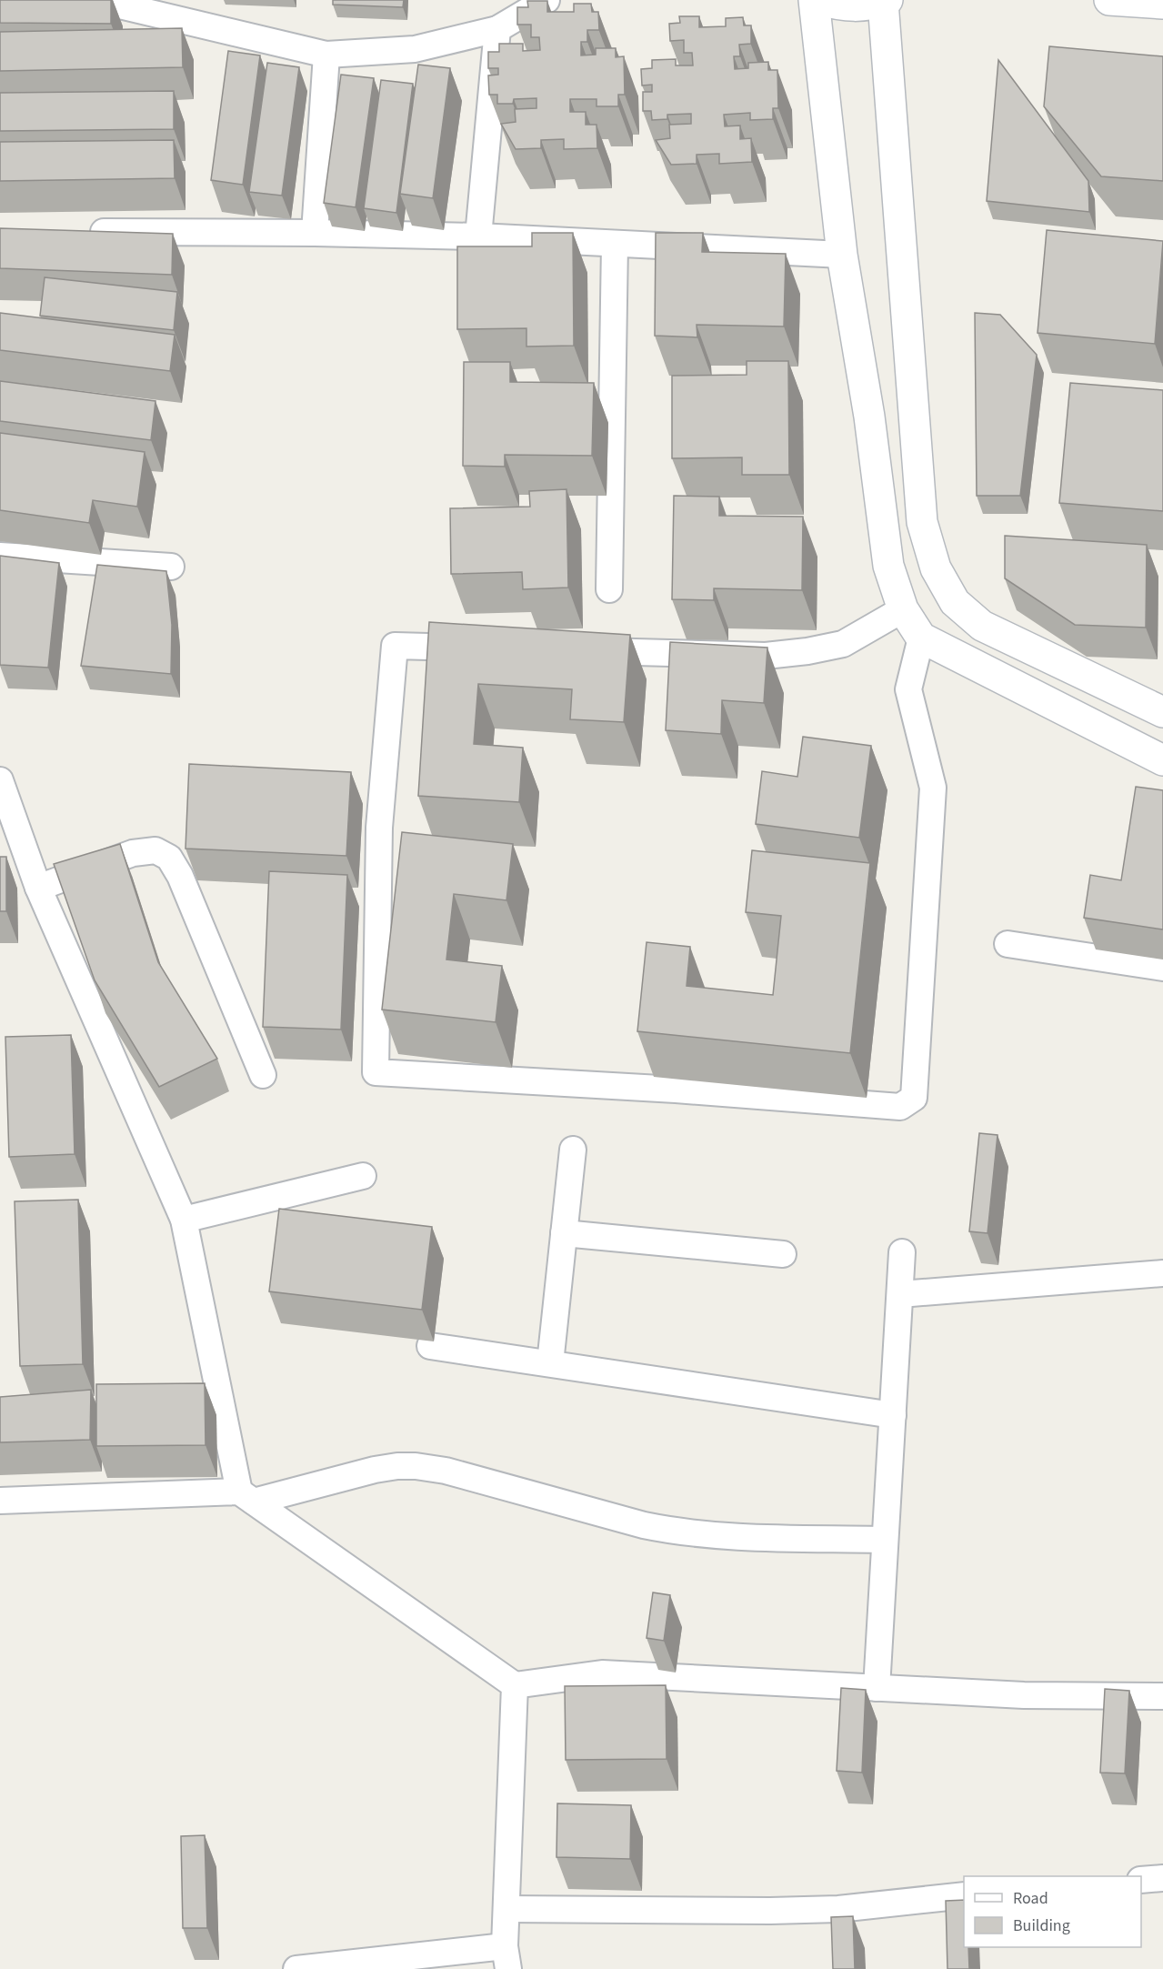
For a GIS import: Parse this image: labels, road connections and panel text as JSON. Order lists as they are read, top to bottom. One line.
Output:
{"legend":["Road","Building"]}
